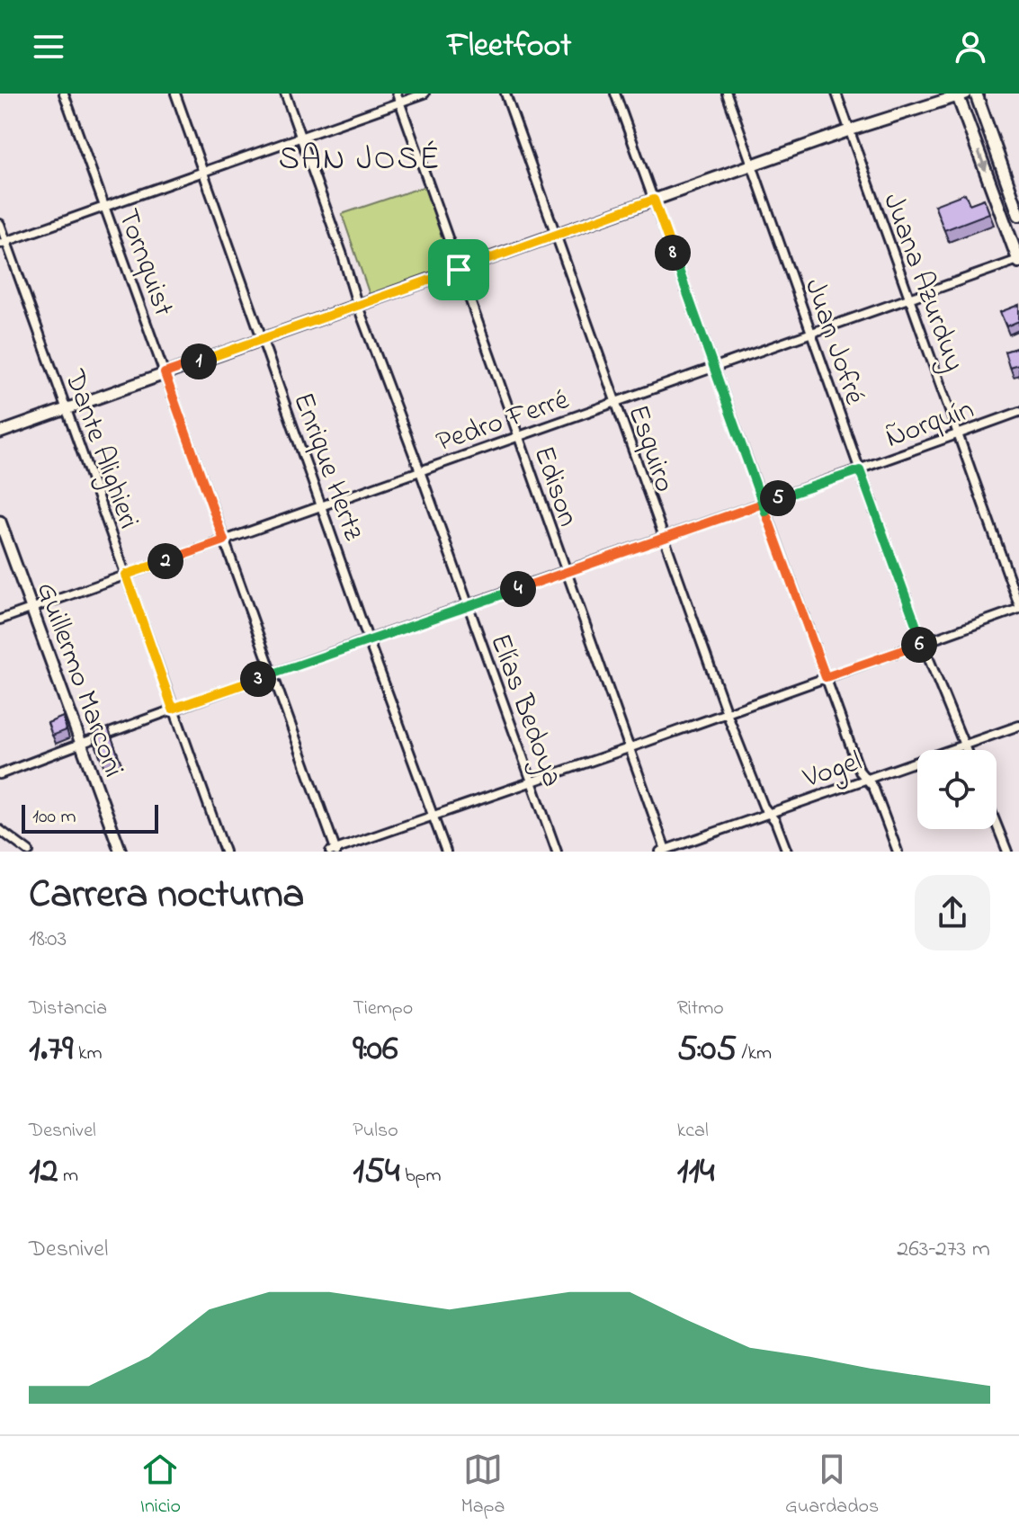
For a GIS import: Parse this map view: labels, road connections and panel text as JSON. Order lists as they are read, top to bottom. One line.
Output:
{"streets":{"street":["Tornquist","Juana Azurduy","Juan Jofré","Pedro Ferré","Ñorquín","Esquiro","Dante Alighieri","Enrique Hertz","Edison","Guillermo Marconi","Elías Bedoya","Vogel"]},"crossings":[["Tornquist","Pedro Ferré"],["Tornquist","Ñorquín"],["Juana Azurduy","Pedro Ferré"],["Juana Azurduy","Ñorquín"],["Juan Jofré","Pedro Ferré"],["Juan Jofré","Ñorquín"],["Juan Jofré","Vogel"],["Pedro Ferré","Esquiro"],["Pedro Ferré","Dante Alighieri"],["Pedro Ferré","Enrique Hertz"],["Pedro Ferré","Edison"],["Pedro Ferré","Guillermo Marconi"],["Pedro Ferré","Elías Bedoya"],["Ñorquín","Esquiro"],["Ñorquín","Dante Alighieri"],["Ñorquín","Enrique Hertz"],["Ñorquín","Edison"],["Ñorquín","Guillermo Marconi"],["Ñorquín","Elías Bedoya"],["Esquiro","Vogel"],["Edison","Vogel"]],"districts":["SAN JOSÉ"],"scale_bar":"100 m","page":{"header":"Fleetfoot","pins":["8","1","5","2","4","6","3"],"scale":"100 m","heading":["Carrera nocturna","18:03"],"stats":[["Distancia","1.79 km"],["Tiempo","9:06"],["Ritmo","5:05 /km"],["Desnivel","12 m"],["Pulso","154 bpm"],["kcal","114"]],"chart":["Desnivel","263–273 m"],"tabs":["Inicio","Mapa","Guardados"]}}
